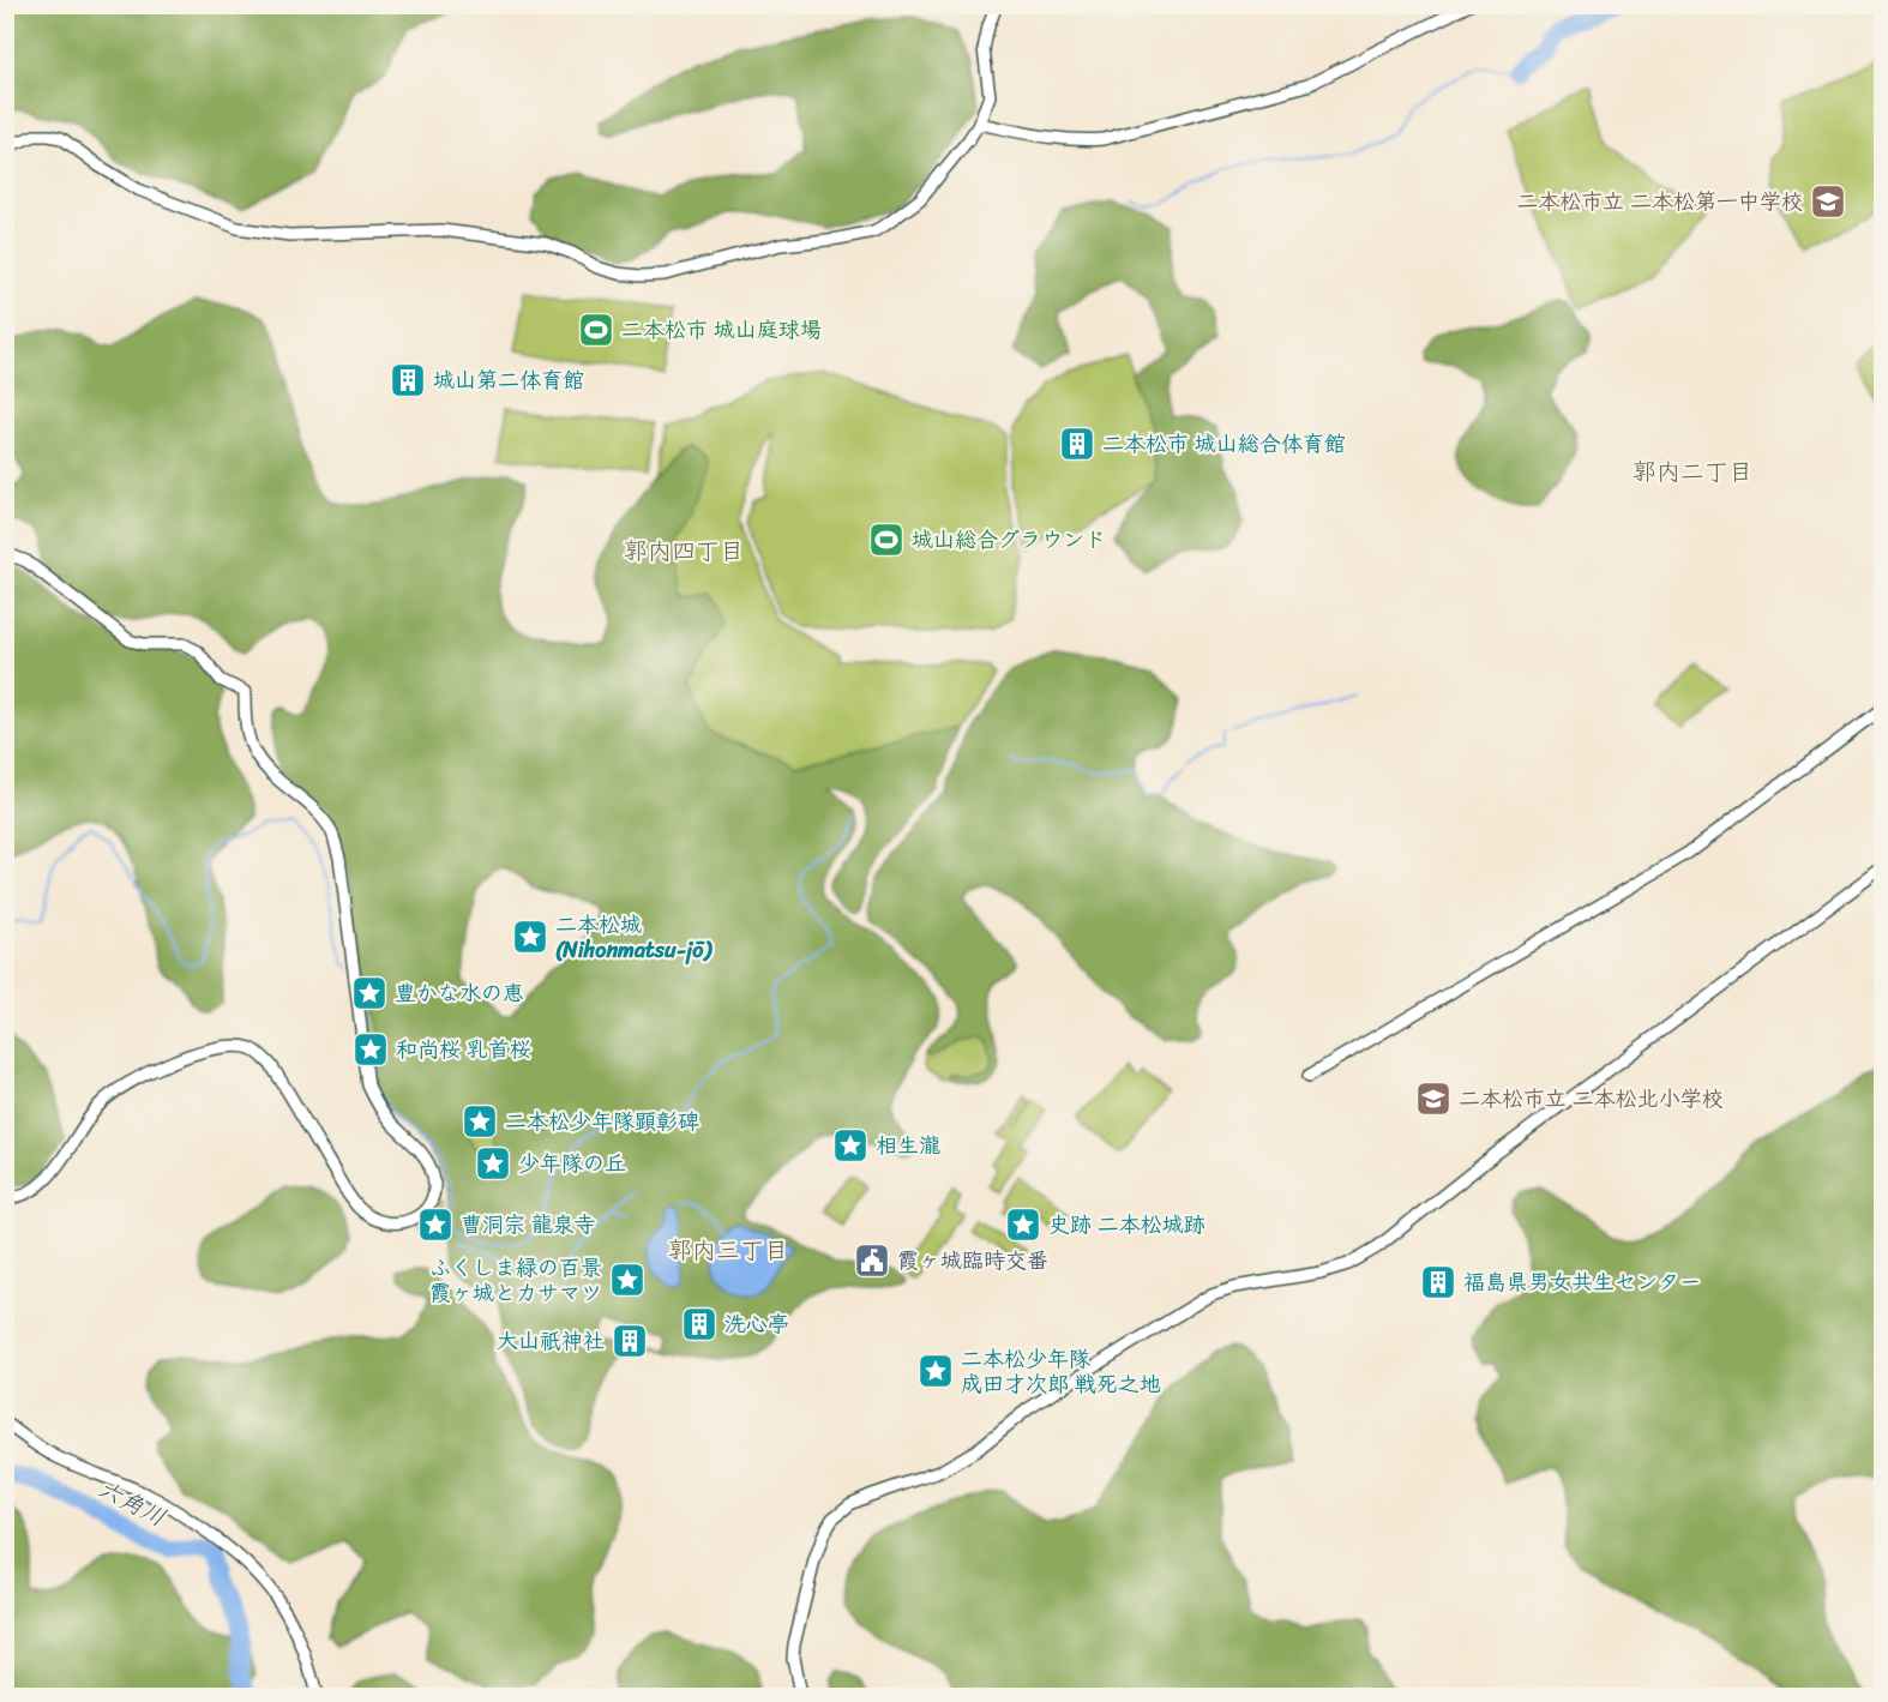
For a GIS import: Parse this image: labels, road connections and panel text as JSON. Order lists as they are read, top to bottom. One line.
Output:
{"districts":["郭内二丁目","郭内四丁目","郭内三丁目"],"water":["六角川"],"places":{"school or university":["二本松市立 二本松第一中学校","二本松市立 二本松北小学校"],"sports":["二本松市 城山庭球場","城山総合グラウンド"],"building":["城山第二体育館","二本松市 城山総合体育館","福島県男女共生センター","洗心亭","大山祇神社"],"place":["二本松城 (Nihonmatsu-jō)","豊かな水の恵","和尚桜 乳首桜","二本松少年隊顕彰碑","相生瀧","少年隊の丘","曹洞宗 龍泉寺","史跡 二本松城跡","ふくしま緑の百景 霞ヶ城とカサマツ","二本松少年隊 成田才次郎 戦死之地"],"public building":["霞ヶ城臨時交番"]}}
